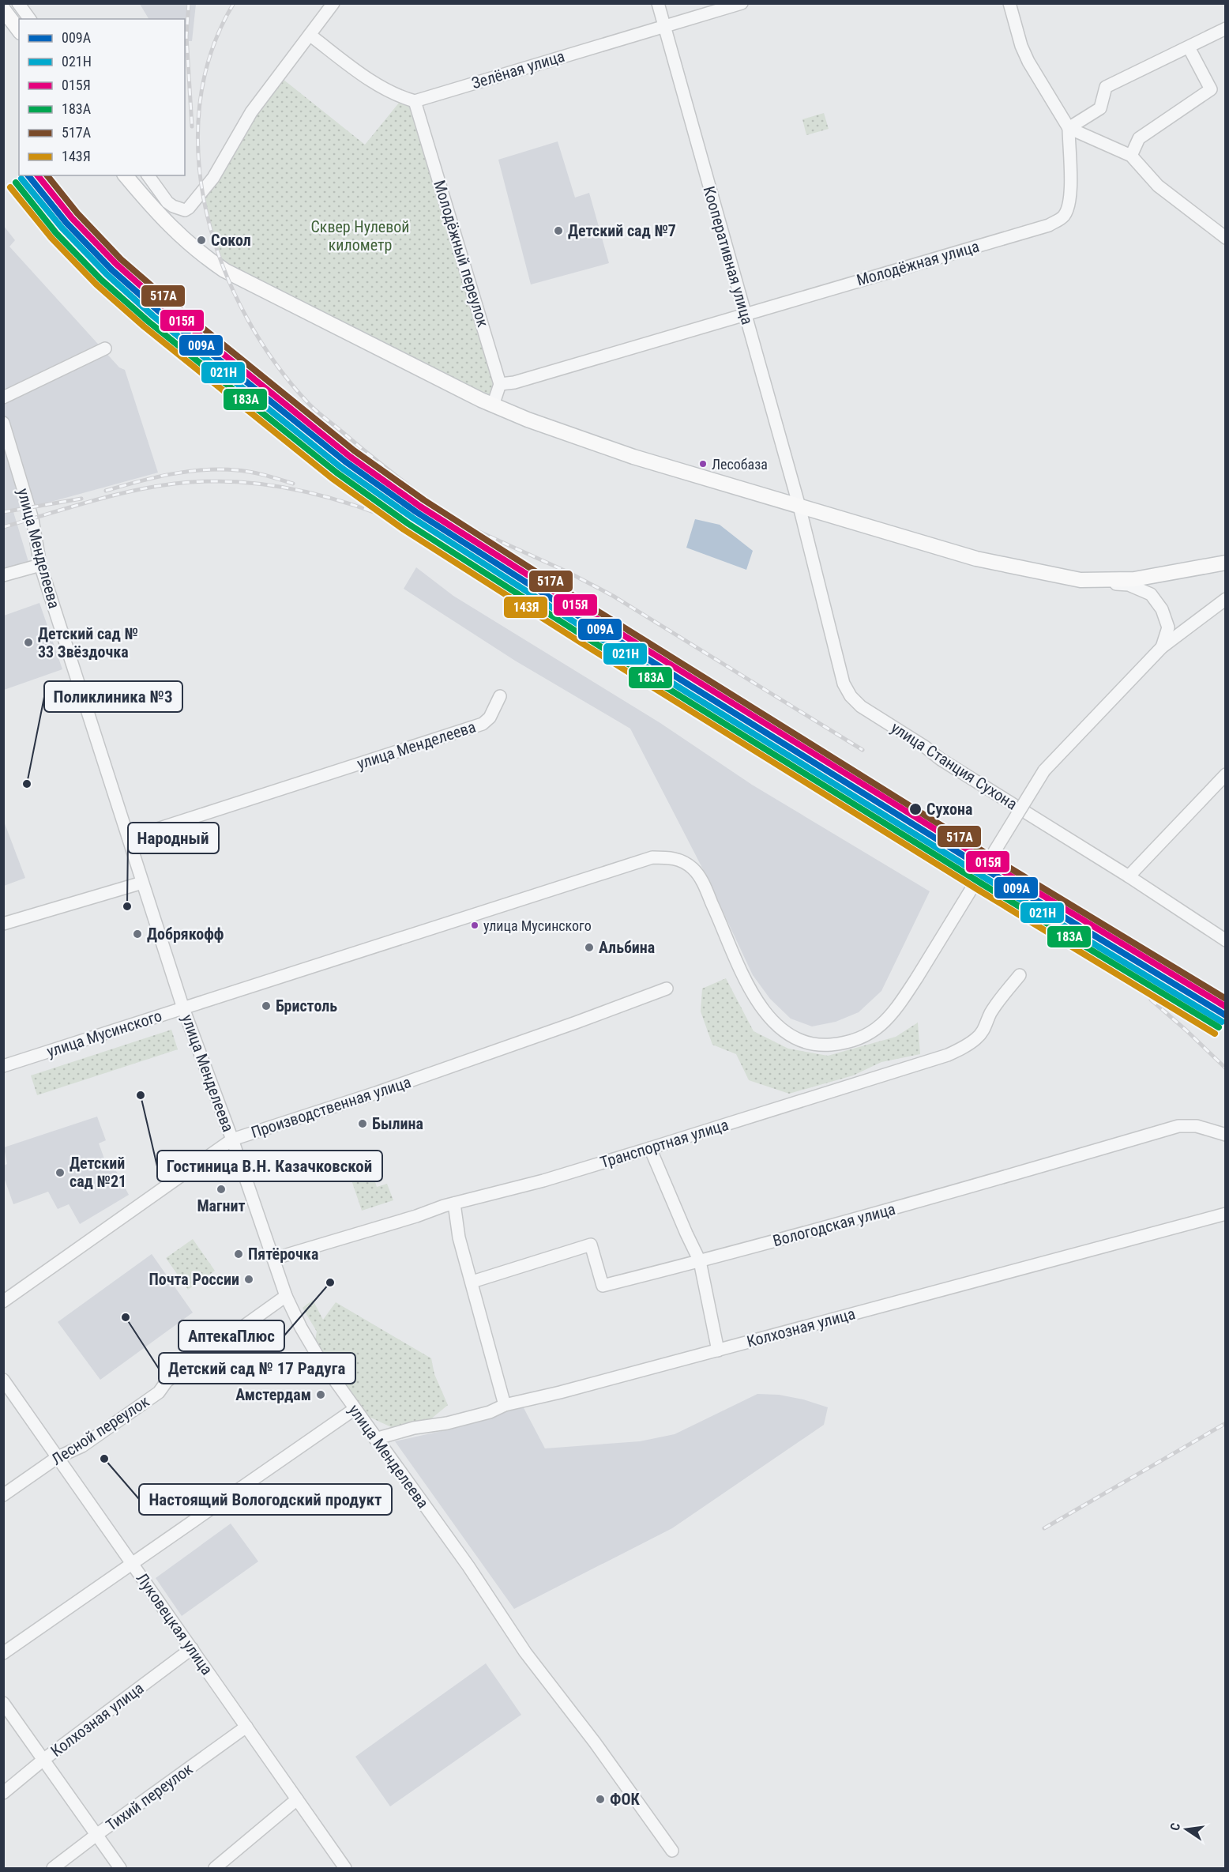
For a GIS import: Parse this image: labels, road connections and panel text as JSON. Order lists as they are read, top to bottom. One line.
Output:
{"streets":{"street":["Зелёная улица","Молодёжный переулок","Кооперативная улица","Молодёжная улица","улица Менделеева","улица Станция Сухона","улица Мусинского","Производственная улица","Транспортная улица","Вологодская улица","Колхозная улица","Лесной переулок","Луковецкая улица","Тихий переулок"]},"crossings":[["Зелёная улица","Молодёжный переулок"],["Зелёная улица","Кооперативная улица"],["Молодёжный переулок","Молодёжная улица"],["Кооперативная улица","Молодёжная улица"],["Кооперативная улица","улица Станция Сухона"],["улица Менделеева","улица Мусинского"],["улица Менделеева","Производственная улица"],["улица Менделеева","Транспортная улица"],["улица Менделеева","Колхозная улица"],["улица Менделеева","Лесной переулок"],["Колхозная улица","Луковецкая улица"],["Лесной переулок","Луковецкая улица"],["Луковецкая улица","Тихий переулок"]],"parks":["Сквер Нулевой километр"],"places":["Детский сад №7","Сокол","Лесобаза","Детский сад № 33 Звёздочка","Поликлиника №3","Сухона","Народный","улица Мусинского","Добрякофф","Альбина","Бристоль","Гостиница В.Н. Казачковской","Былина","Детский сад №21","Магнит","Пятёрочка","Почта России","АптекаПлюс","Детский сад № 17 Радуга","Амстердам","Настоящий Вологодский продукт","ФОК"],"lines":["transit line 009А","transit line 015Я","transit line 517А","transit line 021Н","transit line 183А","transit line 143Я"],"legend":["009А","021Н","015Я","183А","517А","143Я"],"north":"left"}
